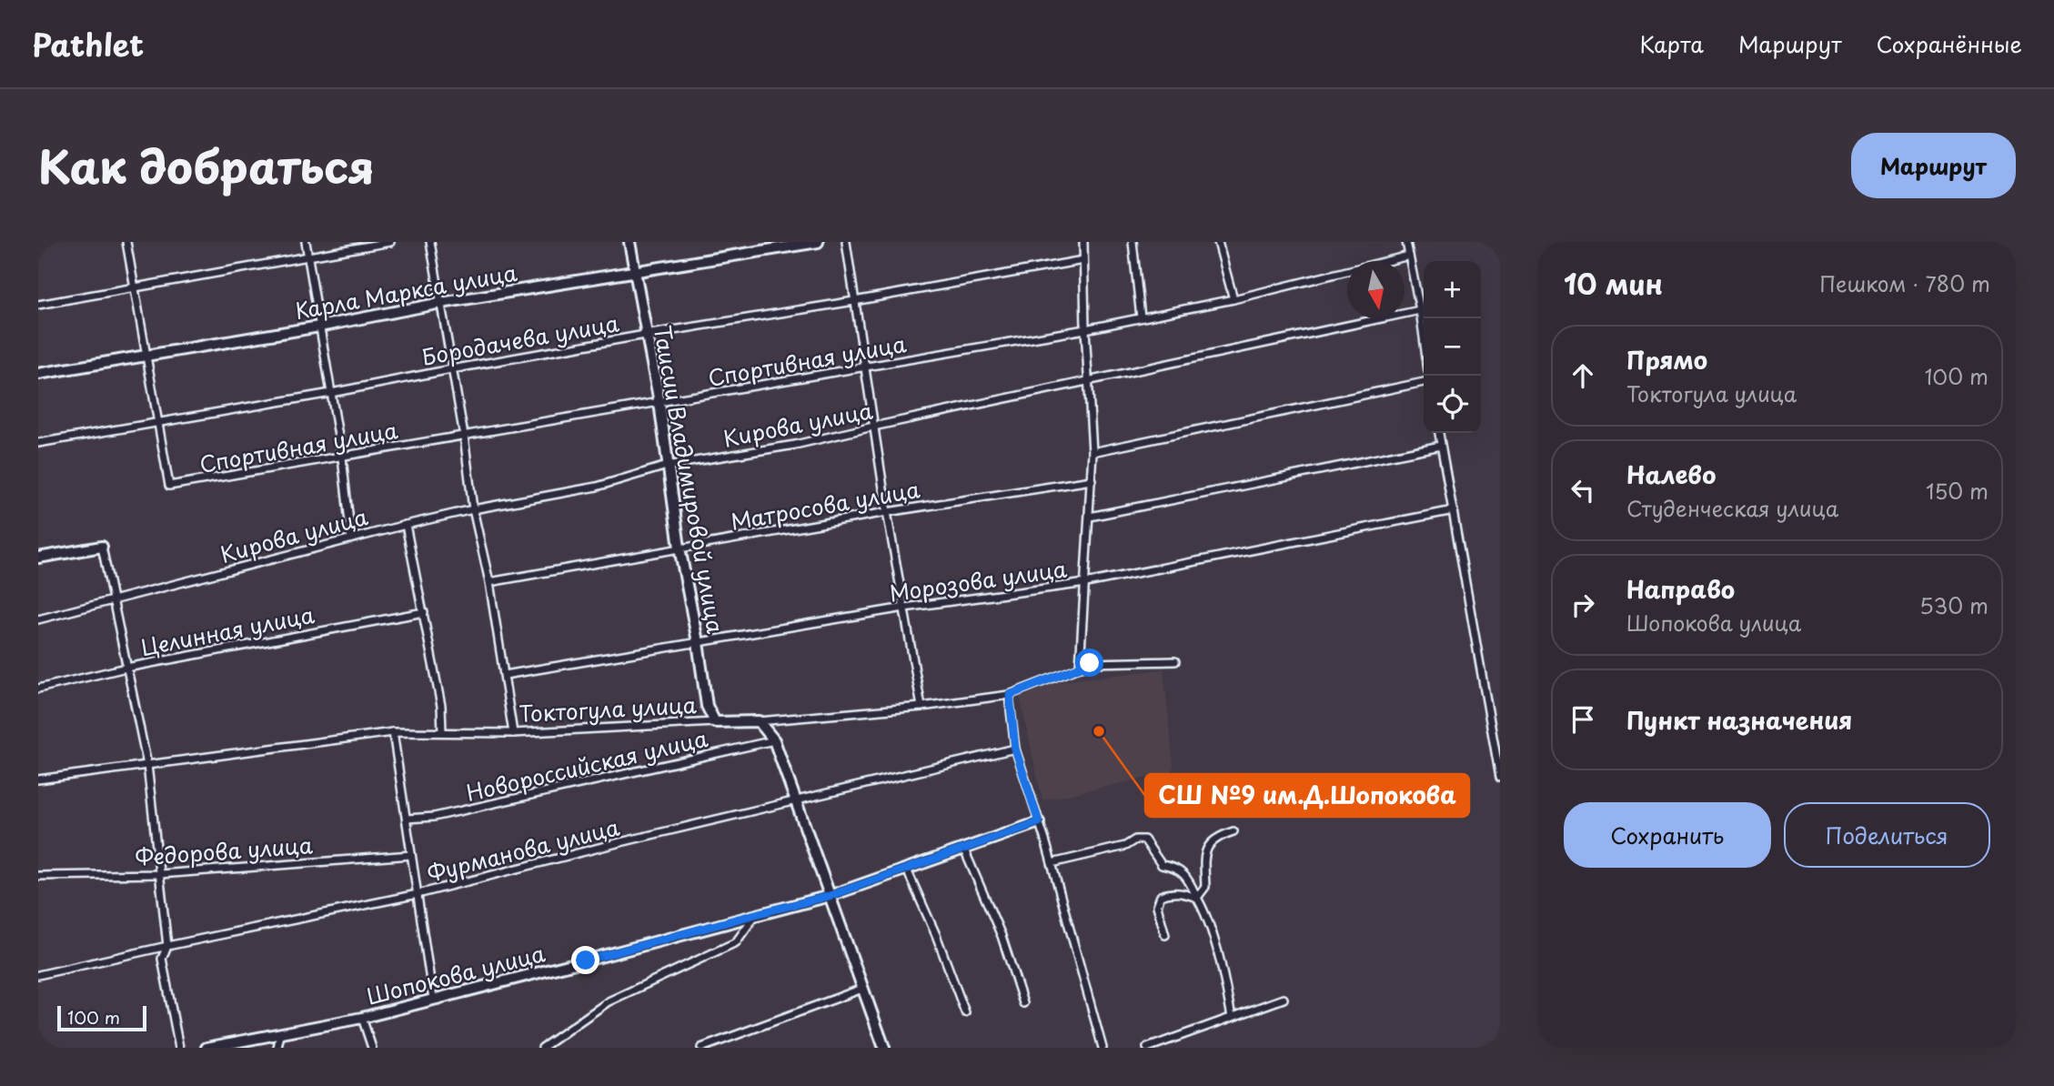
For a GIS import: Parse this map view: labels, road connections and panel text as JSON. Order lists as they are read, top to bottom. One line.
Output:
{"streets":{"street":["Карла Маркса улица","Бородачева улица","Спортивная улица","Кирова улица","Таисии Владимировой улица","Матросова улица","Морозова улица","Целинная улица","Токтогула улица","Новороссийская улица","Фурманова улица","Федорова улица","Шопокова улица"]},"crossings":[["Карла Маркса улица","Таисии Владимировой улица"],["Бородачева улица","Спортивная улица"],["Бородачева улица","Таисии Владимировой улица"],["Спортивная улица","Таисии Владимировой улица"],["Кирова улица","Таисии Владимировой улица"],["Таисии Владимировой улица","Матросова улица"],["Таисии Владимировой улица","Морозова улица"],["Таисии Владимировой улица","Токтогула улица"]],"places":["СШ №9 им.Д.Шопокова"],"scale_bar":"100 m","north":"bottom","page":{"header":"Pathlet","nav":["Карта","Маршрут","Сохранённые"],"title":"Как добраться","buttons":["Маршрут",["Сохранить","Поделиться"]],"heading":["10 мин","Пешком · 780 m"],"map_buttons":["+","−"],"list":[["Прямо","Токтогула улица","100 m"],["Налево","Студенческая улица","150 m"],["Направо","Шопокова улица","530 m"],"Пункт назначения"],"scale":"100 m"}}
